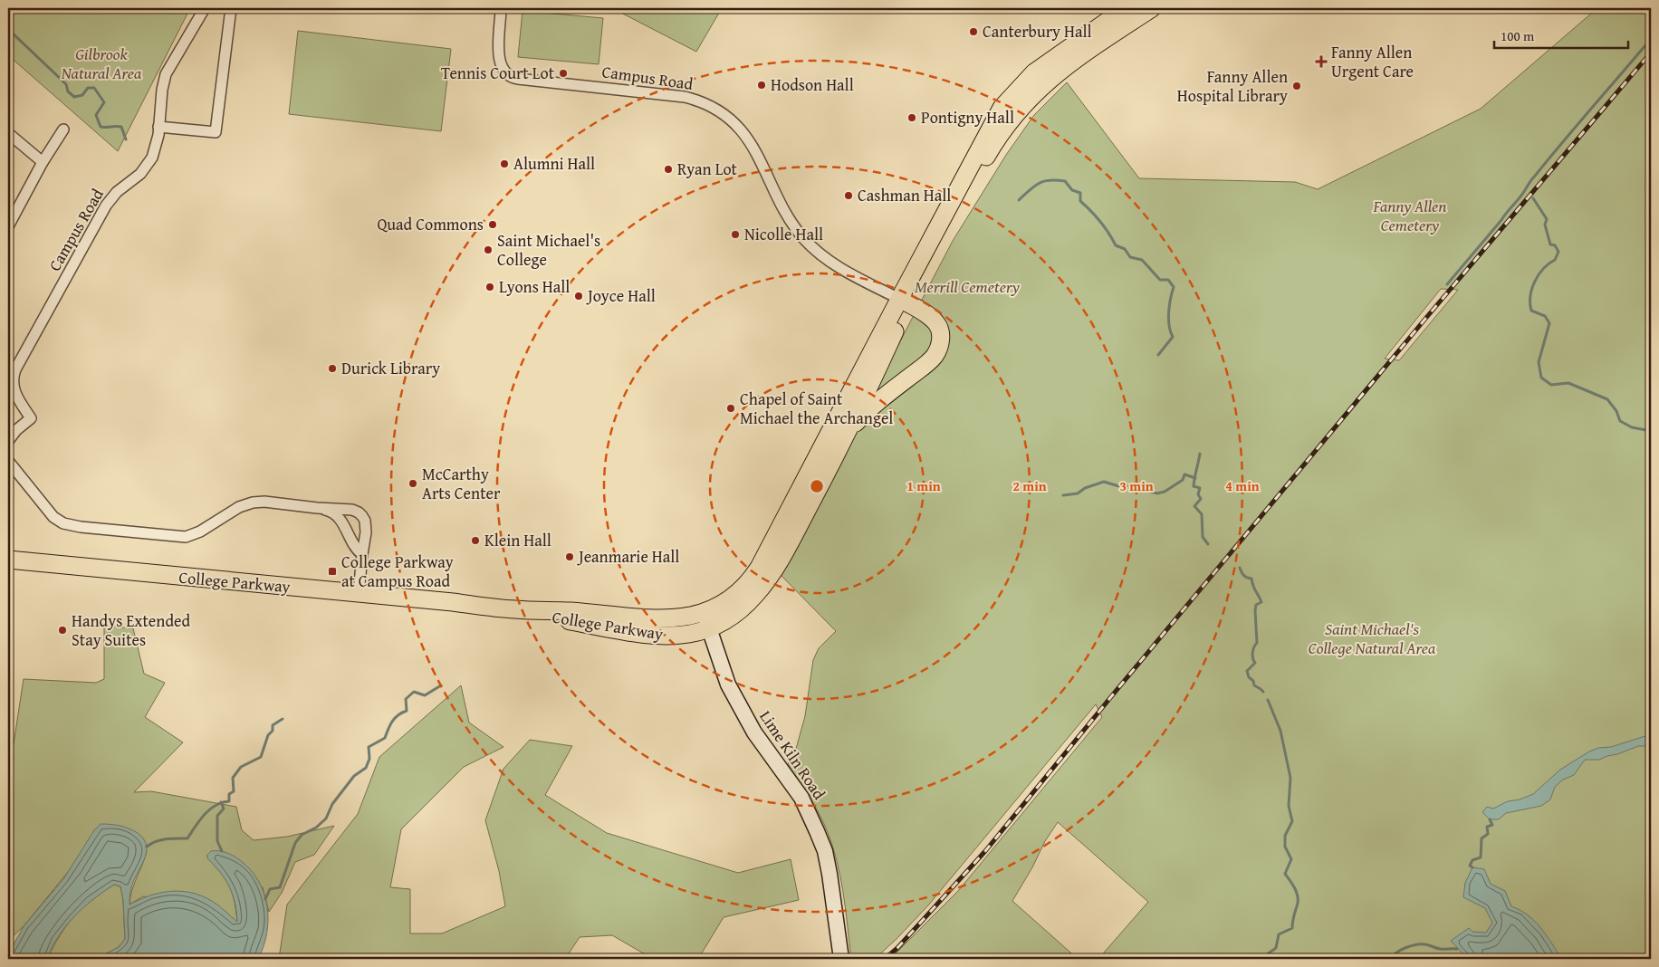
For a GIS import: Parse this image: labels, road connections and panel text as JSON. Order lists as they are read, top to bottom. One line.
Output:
{"streets":{"main road":["College Parkway","Lime Kiln Road"],"street":["Campus Road"]},"crossings":[["Campus Road","College Parkway"],["College Parkway","Lime Kiln Road"]],"parks":["Gilbrook Natural Area","Fanny Allen Cemetery","Merrill Cemetery","Saint Michael's College Natural Area"],"places":{"other":["Canterbury Hall","Tennis Court Lot","Hodson Hall","Fanny Allen Hospital Library","Pontigny Hall","Alumni Hall","Ryan Lot","Cashman Hall","Quad Commons","Nicolle Hall","Saint Michael's College","Lyons Hall","Joyce Hall","Durick Library","Chapel of Saint Michael the Archangel","McCarthy Arts Center","Klein Hall","Jeanmarie Hall","Handys Extended Stay Suites"],"health":["Fanny Allen Urgent Care"],"transit":["College Parkway at Campus Road"]},"scale_bar":"100 m","rings":["1 min","2 min","3 min","4 min"]}
